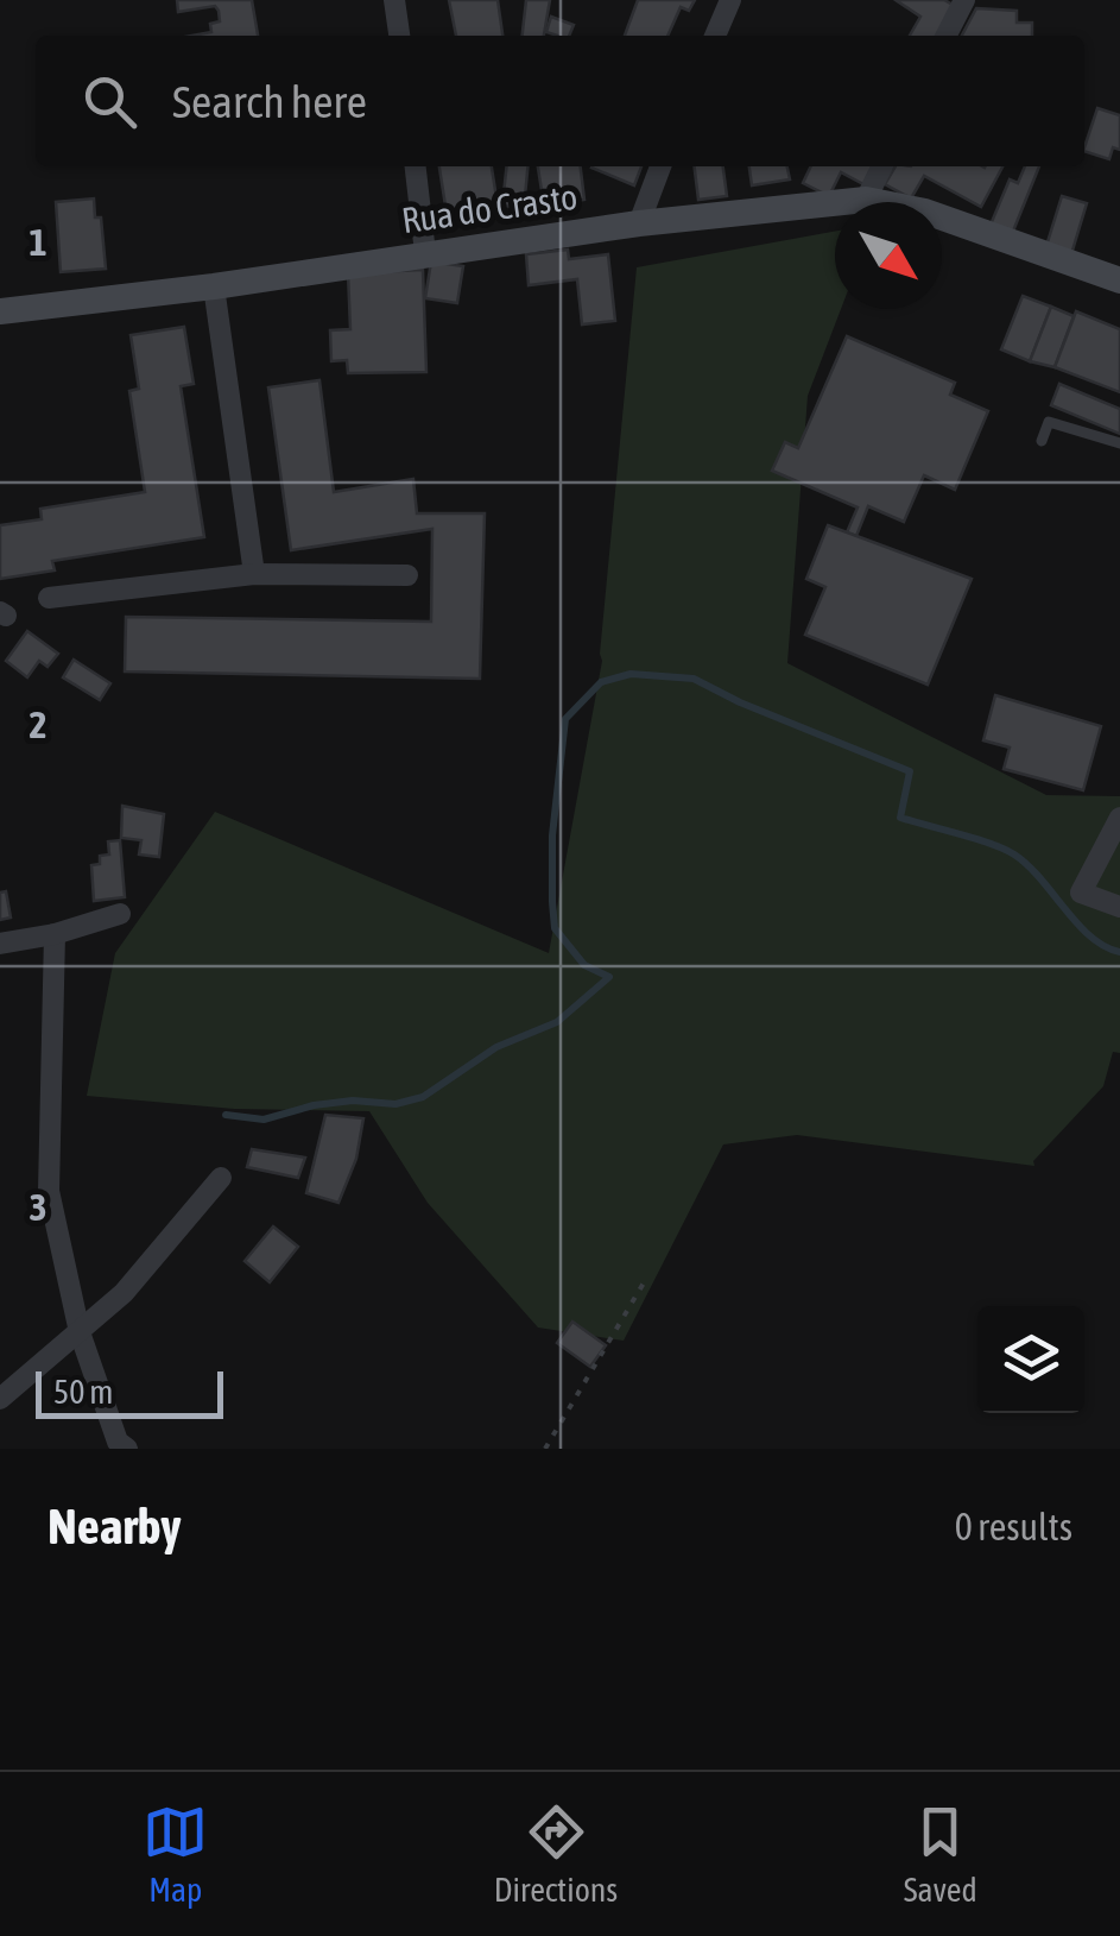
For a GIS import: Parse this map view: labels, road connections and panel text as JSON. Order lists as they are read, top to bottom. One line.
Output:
{"streets":{"street":["Rua do Crasto"]},"scale_bar":"50 m","north":"bottom right","page":{"search":"Search here","scale":"50 m","heading":["Nearby","0 results"],"nav":["Map","Directions","Saved"]},"grid":{"rows":["1","2","3"]}}
